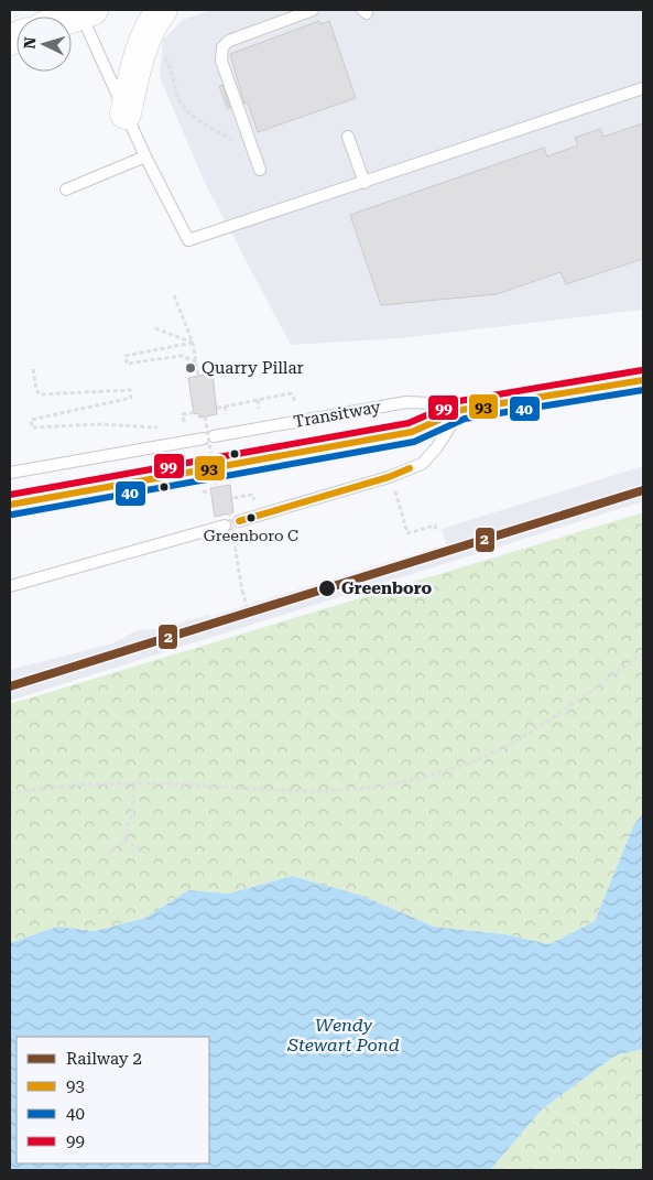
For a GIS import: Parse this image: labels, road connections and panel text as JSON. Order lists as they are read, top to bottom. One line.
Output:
{"streets":{"lane":["Transitway"]},"water":["Wendy Stewart Pond"],"places":["Quarry Pillar","Greenboro C","Greenboro"],"lines":["transit line 99","transit line 93","transit line 40","rail line 2"],"legend":["Railway 2","93","40","99"],"north":"left"}
